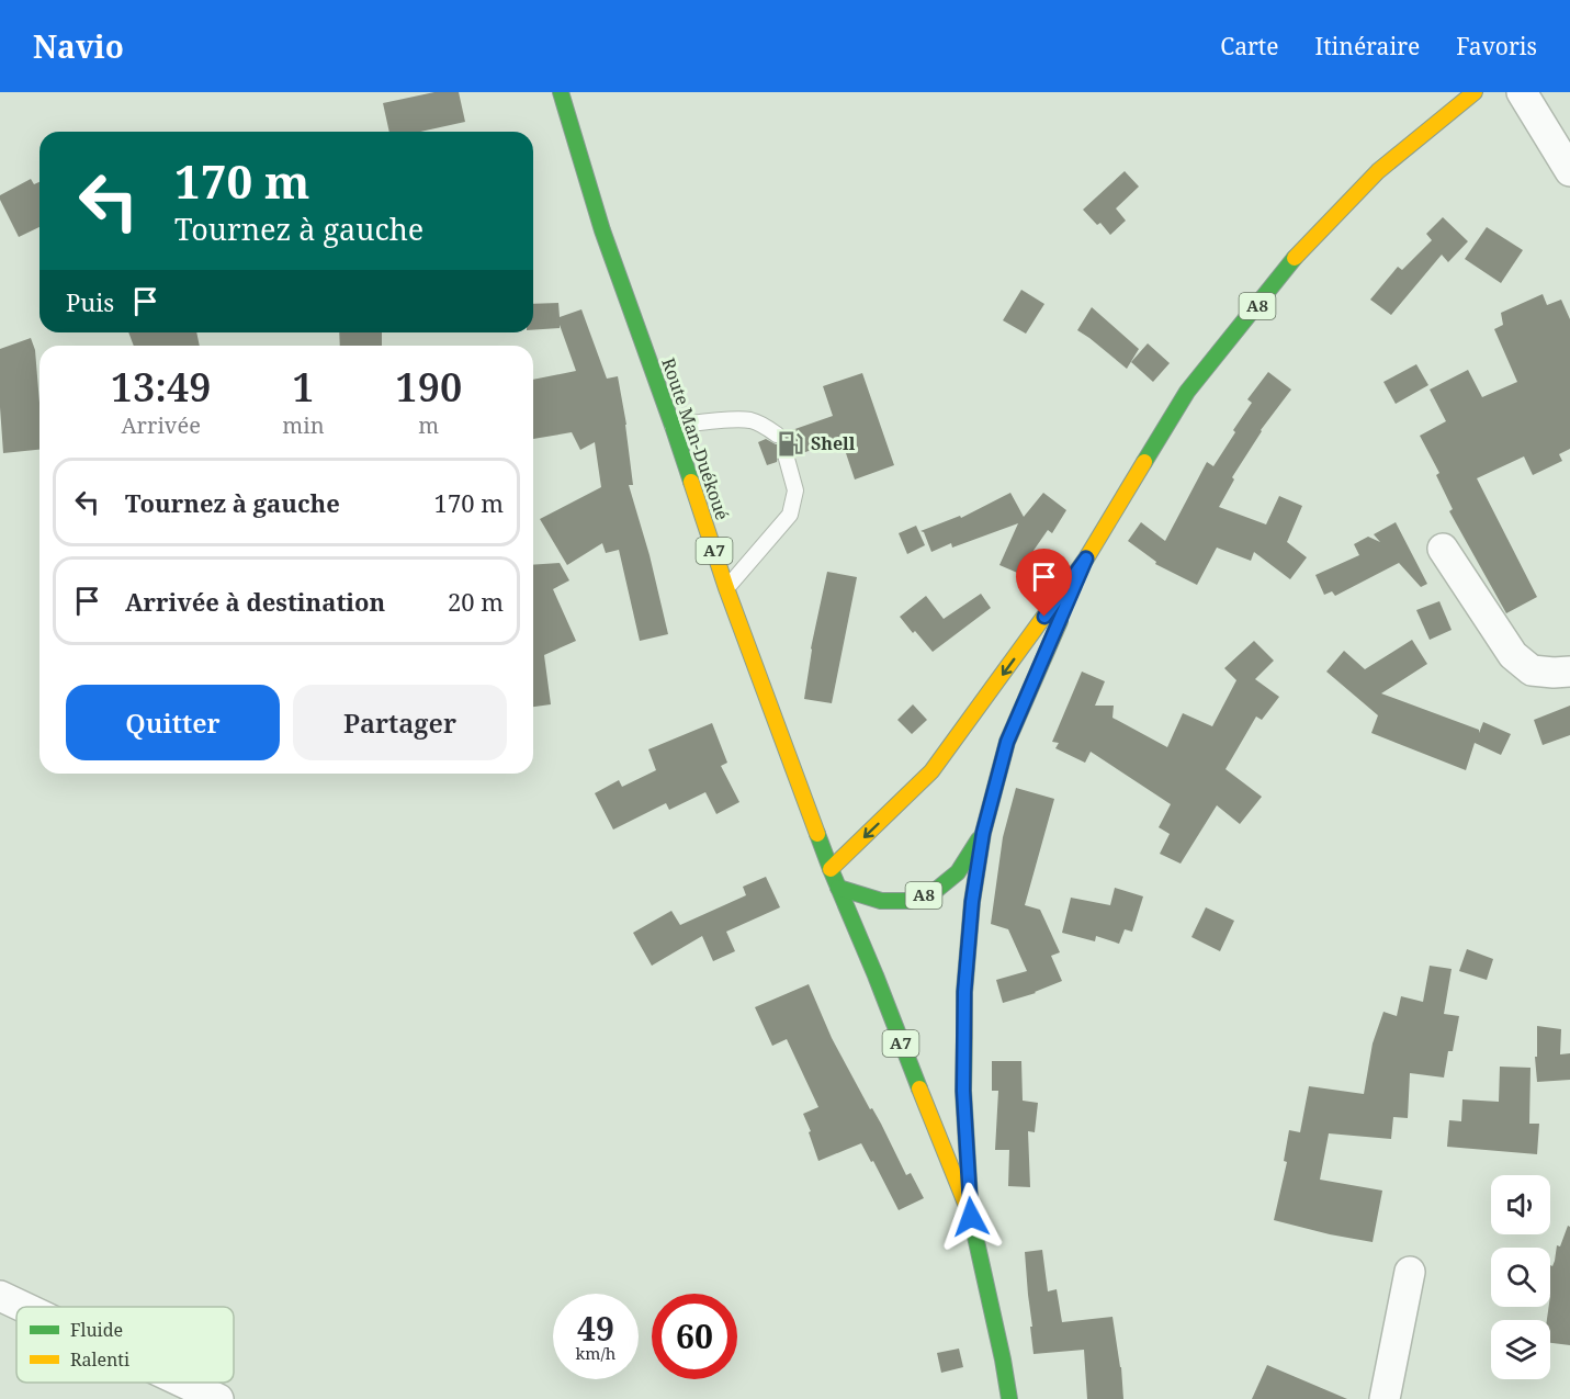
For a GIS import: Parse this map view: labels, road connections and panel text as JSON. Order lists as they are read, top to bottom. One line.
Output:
{"streets":{"main road":["A8","Route Man-Duékoué","A7"]},"crossings":[["A8","Route Man-Duékoué"],["A8","A7"],["Route Man-Duékoué","A7"]],"places":{"fuel station":["Shell"]},"legend":["Fluide","Ralenti"],"page":{"header":"Navio","nav":["Carte","Itinéraire","Favoris"],"turn":["170 m","Tournez à gauche"],"then":"Puis","eta":["13:49","Arrivée","1","min","190","m"],"list":[{"name":"Tournez à gauche","value":"170 m"},{"name":"Arrivée à destination","value":"20 m"}],"buttons":["Quitter","Partager"],"speed":"49 km/h","limit":"60"}}
